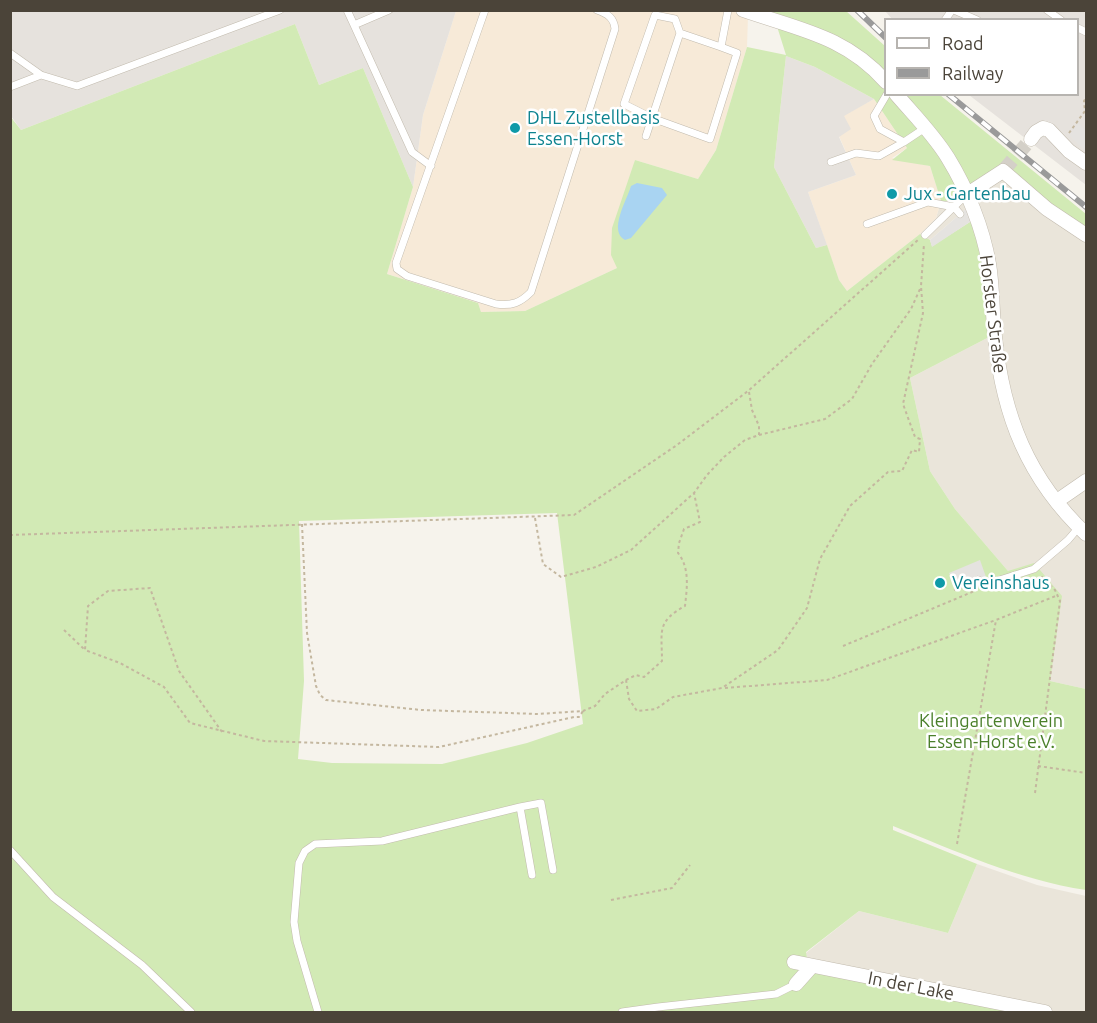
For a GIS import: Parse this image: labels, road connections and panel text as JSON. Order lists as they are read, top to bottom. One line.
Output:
{"streets":{"street":["Horster Straße","In der Lake"]},"parks":["Kleingartenverein Essen-Horst e.V."],"places":["DHL Zustellbasis Essen-Horst","Jux - Gartenbau","Vereinshaus"],"legend":["Road","Railway"]}
